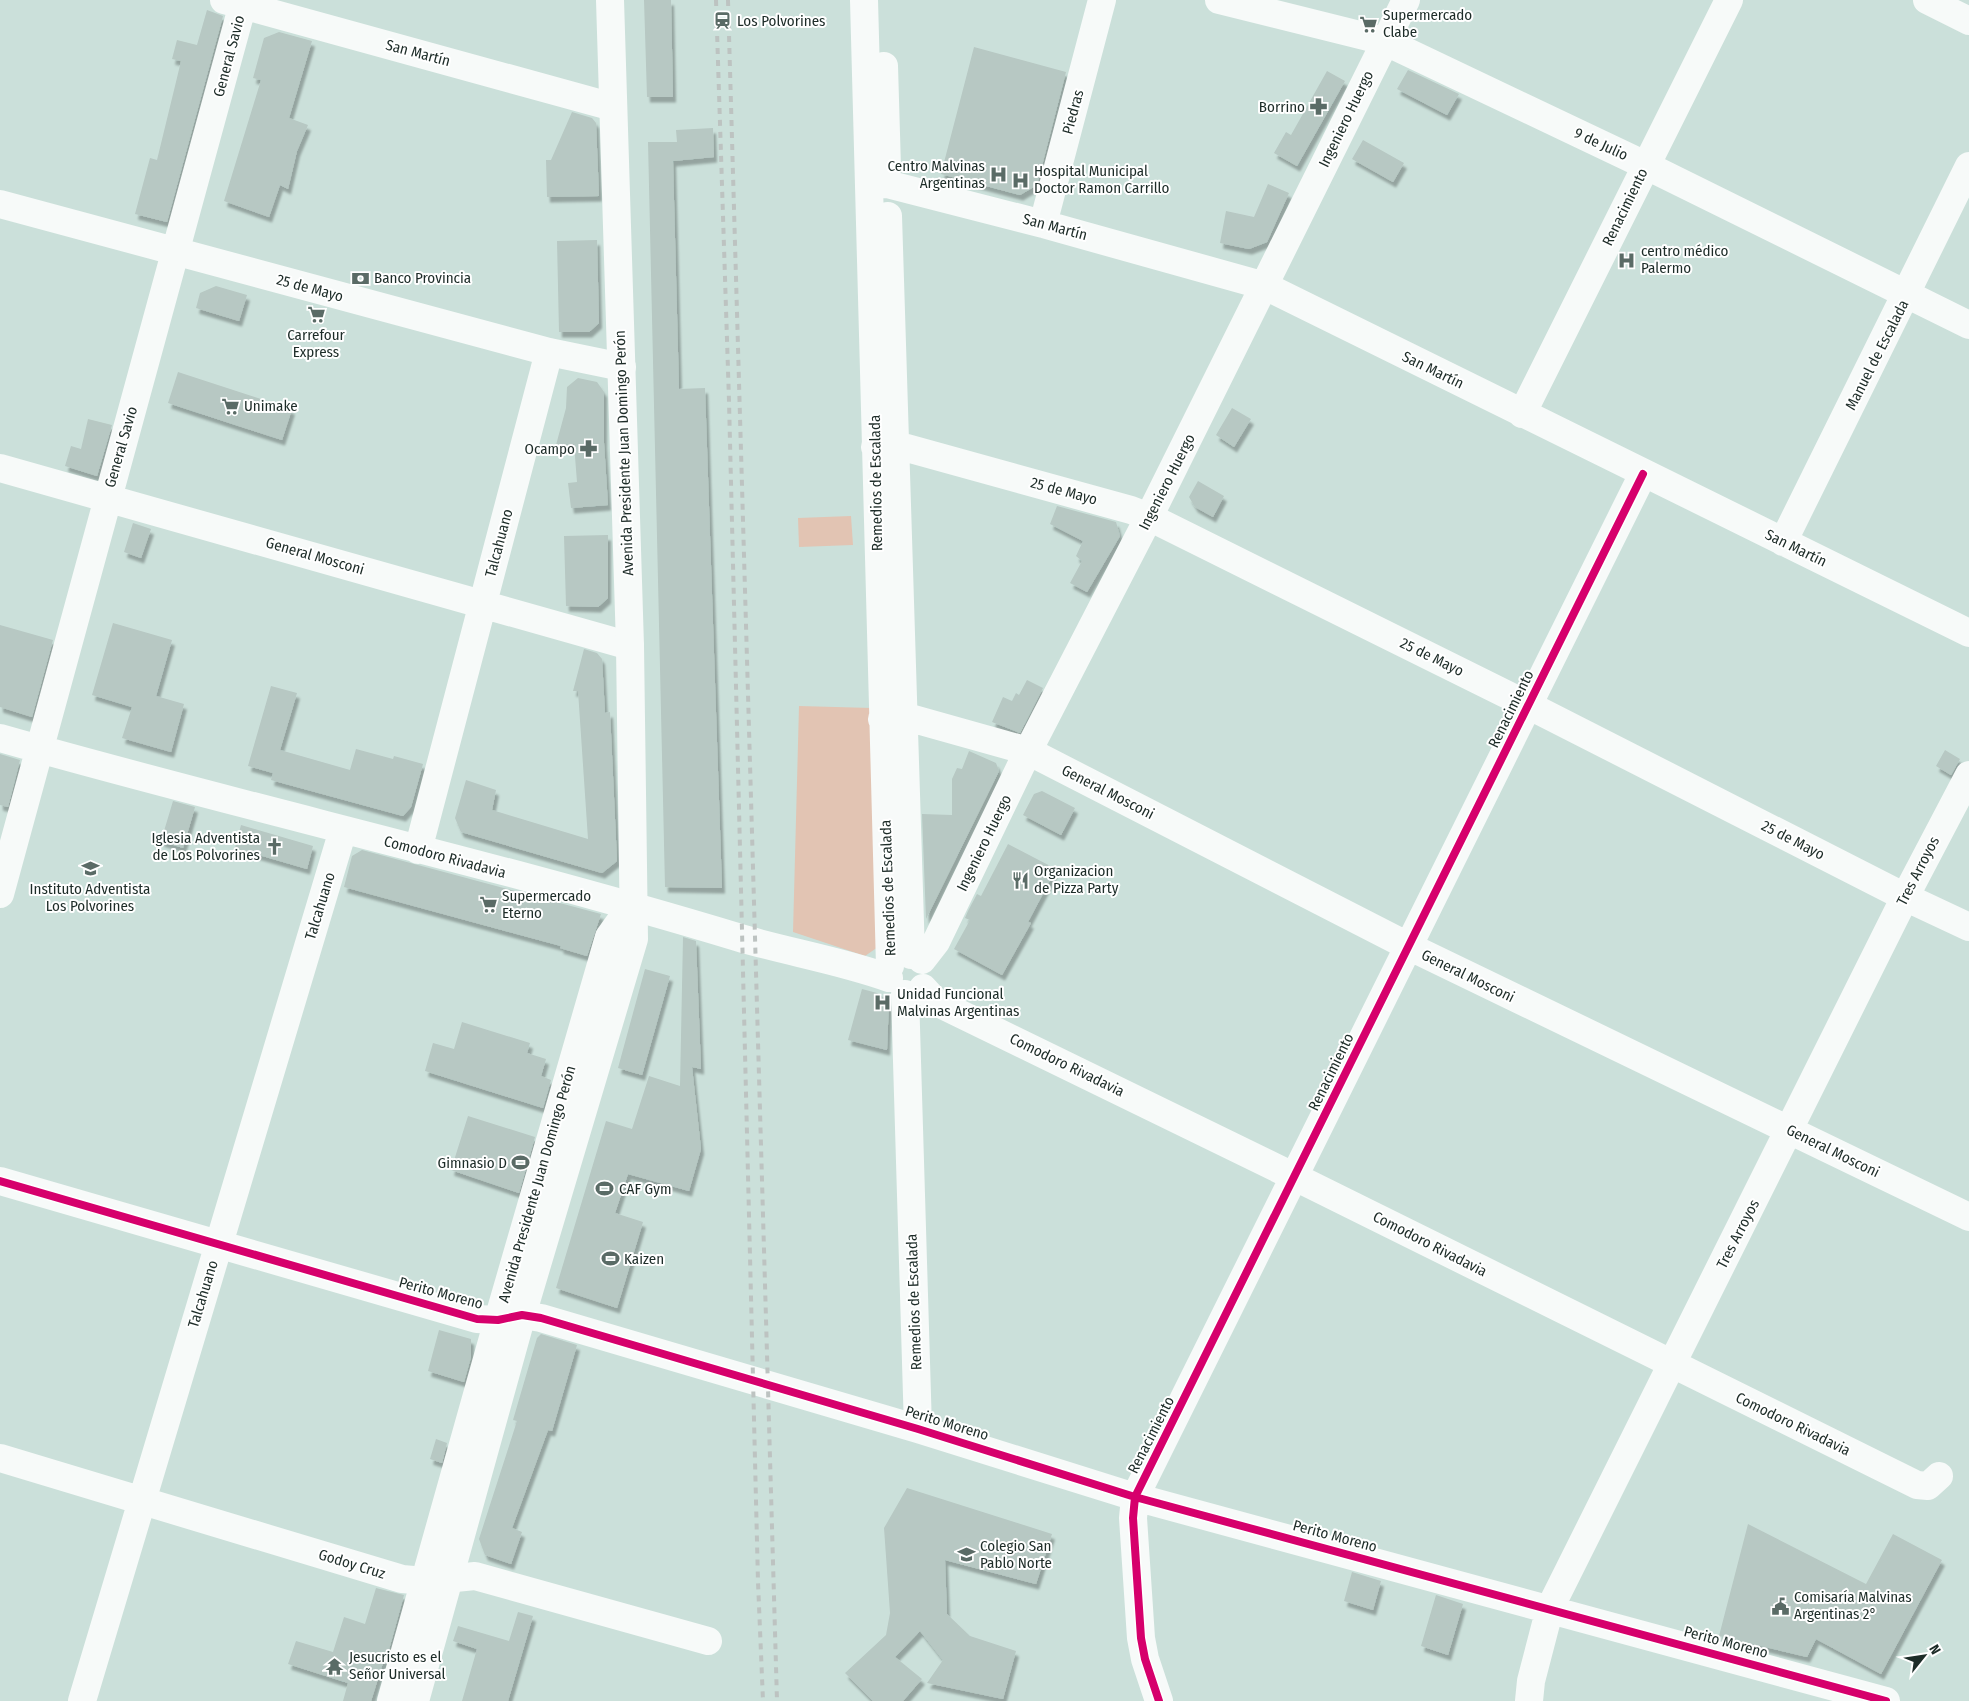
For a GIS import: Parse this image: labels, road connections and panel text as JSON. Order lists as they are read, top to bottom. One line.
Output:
{"streets":{"street":["San Martín","General Savio","Piedras","Ingeniero Huergo","9 de Julio","Renacimiento","25 de Mayo","Manuel de Escalada","Avenida Presidente Juan Domingo Perón","Remedios de Escalada","Talcahuano","General Mosconi","Comodoro Rivadavia","Tres Arroyos","Perito Moreno","Godoy Cruz"]},"crossings":[["San Martín","General Savio"],["San Martín","Piedras"],["San Martín","Ingeniero Huergo"],["San Martín","Renacimiento"],["San Martín","Manuel de Escalada"],["San Martín","Avenida Presidente Juan Domingo Perón"],["San Martín","Remedios de Escalada"],["General Savio","25 de Mayo"],["General Savio","General Mosconi"],["General Savio","Comodoro Rivadavia"],["Ingeniero Huergo","9 de Julio"],["Ingeniero Huergo","25 de Mayo"],["Ingeniero Huergo","Remedios de Escalada"],["Ingeniero Huergo","General Mosconi"],["Ingeniero Huergo","Comodoro Rivadavia"],["9 de Julio","Renacimiento"],["9 de Julio","Manuel de Escalada"],["Renacimiento","25 de Mayo"],["Renacimiento","General Mosconi"],["Renacimiento","Comodoro Rivadavia"],["Renacimiento","Perito Moreno"],["25 de Mayo","Avenida Presidente Juan Domingo Perón"],["25 de Mayo","Remedios de Escalada"],["25 de Mayo","Talcahuano"],["25 de Mayo","Tres Arroyos"],["Avenida Presidente Juan Domingo Perón","General Mosconi"],["Avenida Presidente Juan Domingo Perón","Comodoro Rivadavia"],["Avenida Presidente Juan Domingo Perón","Perito Moreno"],["Avenida Presidente Juan Domingo Perón","Godoy Cruz"],["Remedios de Escalada","General Mosconi"],["Remedios de Escalada","Comodoro Rivadavia"],["Remedios de Escalada","Perito Moreno"],["Talcahuano","General Mosconi"],["Talcahuano","Comodoro Rivadavia"],["Talcahuano","Perito Moreno"],["Talcahuano","Godoy Cruz"],["General Mosconi","Tres Arroyos"],["Comodoro Rivadavia","Tres Arroyos"],["Tres Arroyos","Perito Moreno"]],"places":{"station":["Los Polvorines"],"supermarket":["Supermercado Clabe","Carrefour Express","Unimake","Supermercado Eterno"],"pharmacy":["Borrino","Ocampo"],"hospital":["Centro Malvinas Argentinas","Hospital Municipal Doctor Ramon Carrillo","centro médico Palermo","Unidad Funcional Malvinas Argentinas"],"bank":["Banco Provincia"],"church":["Iglesia Adventista de Los Polvorines"],"school or university":["Instituto Adventista Los Polvorines","Colegio San Pablo Norte"],"restaurant":["Organizacion de Pizza Party"],"sports":["Gimnasio D","CAF Gym","Kaizen"],"public building":["Comisaría Malvinas Argentinas 2°"],"temple":["Jesucristo es el Señor Universal"]},"north":"top right"}
